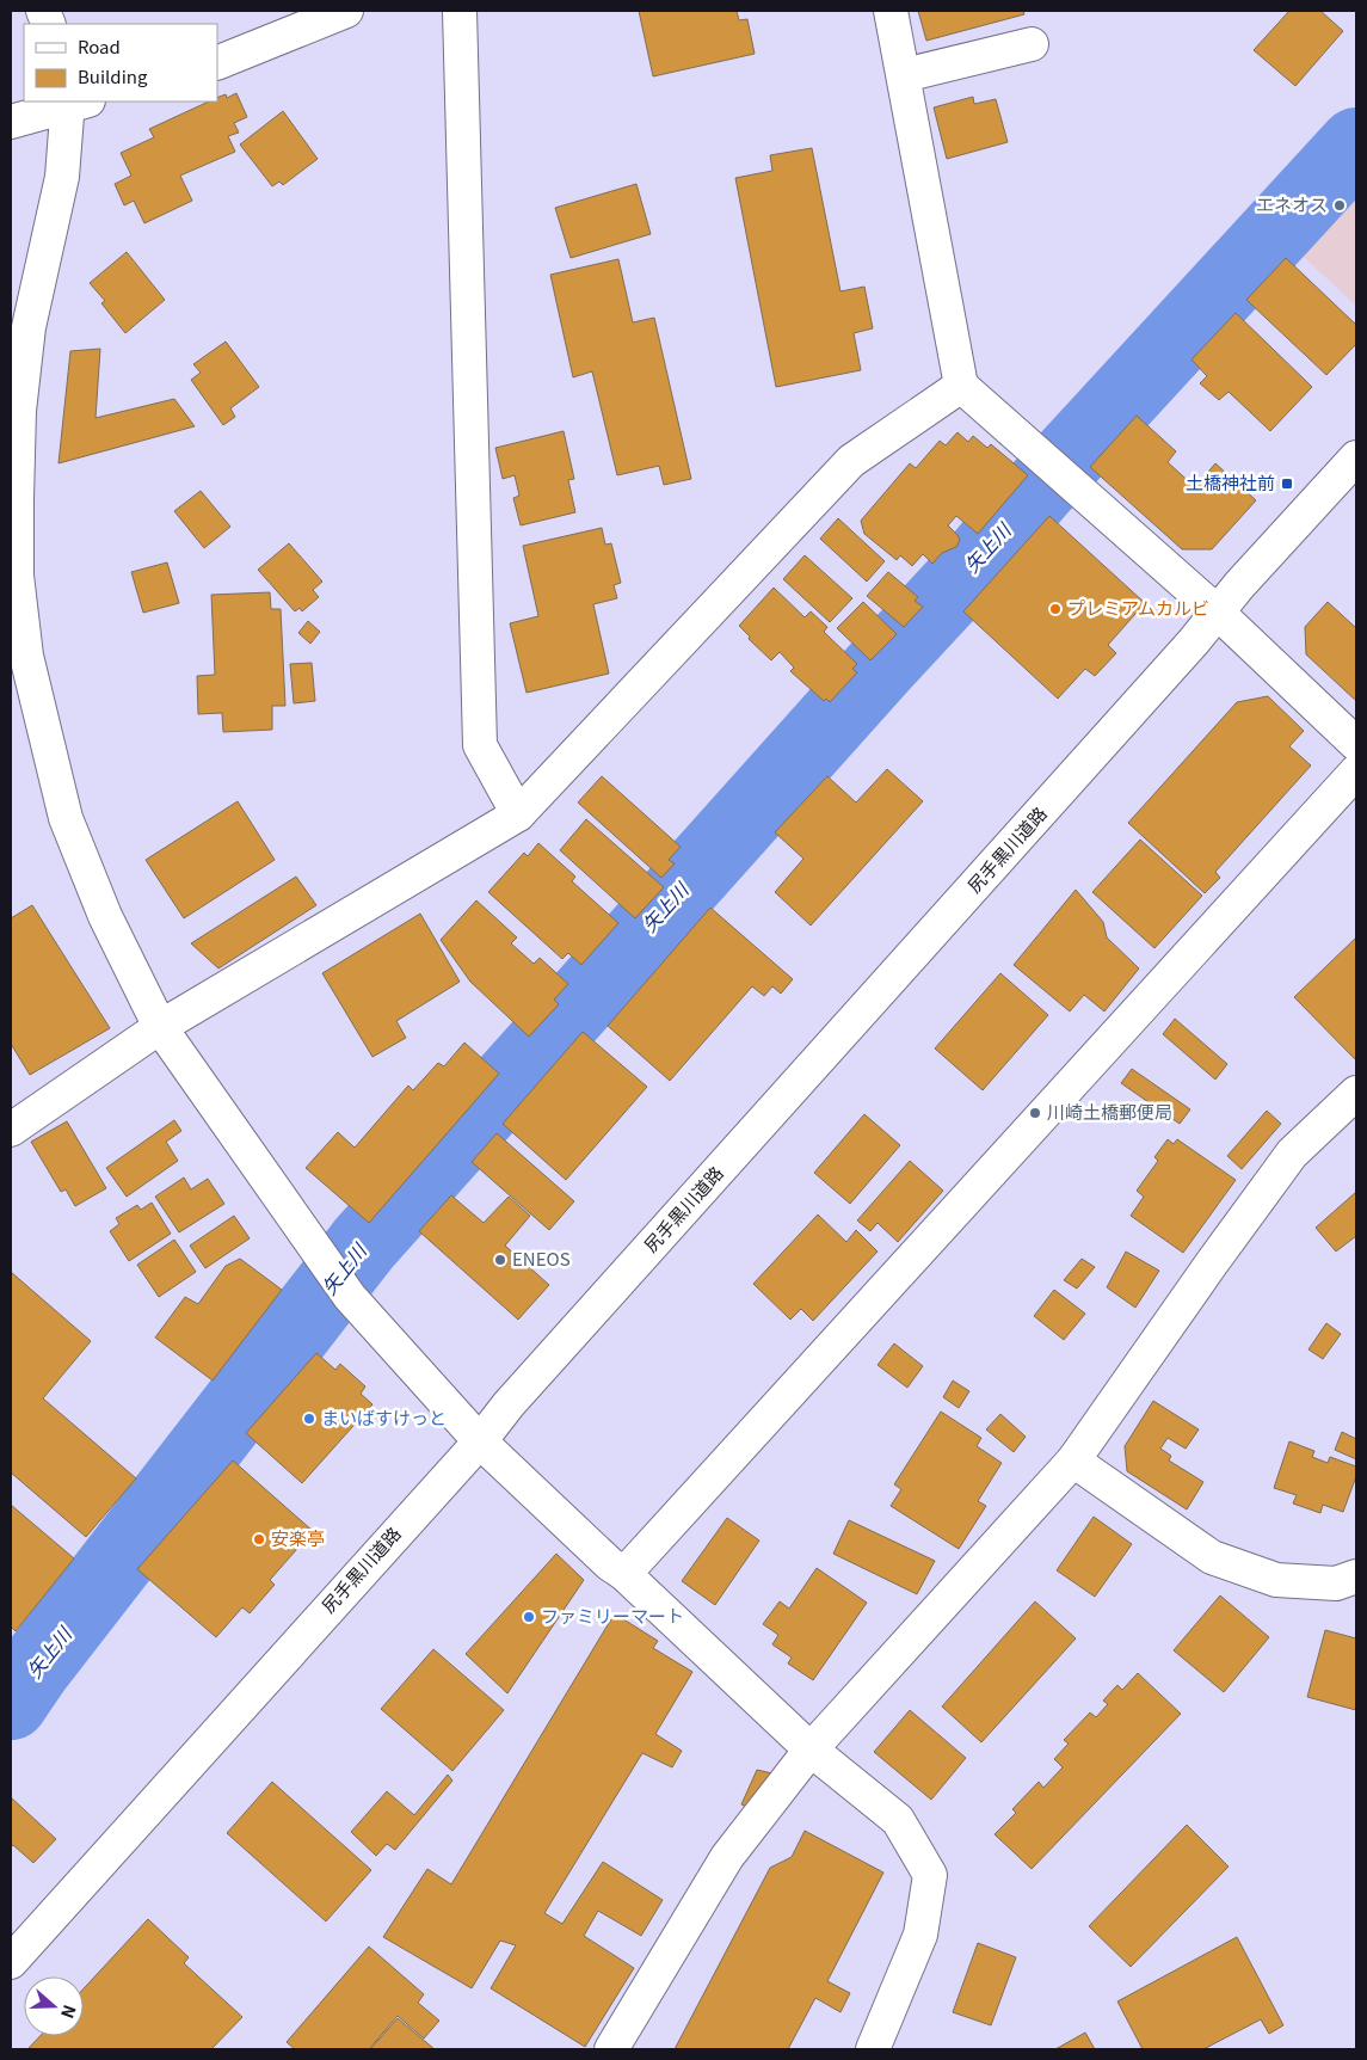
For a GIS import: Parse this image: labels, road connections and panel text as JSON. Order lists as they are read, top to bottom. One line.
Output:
{"streets":{"street":["尻手黒川道路"]},"water":["矢上川"],"places":{"other":["エネオス","プレミアムカルビ","川崎土橋郵便局","ENEOS","まいばすけっと","安楽亭","ファミリーマート"],"transit":["土橋神社前"]},"legend":["Road","Building"],"north":"right"}
